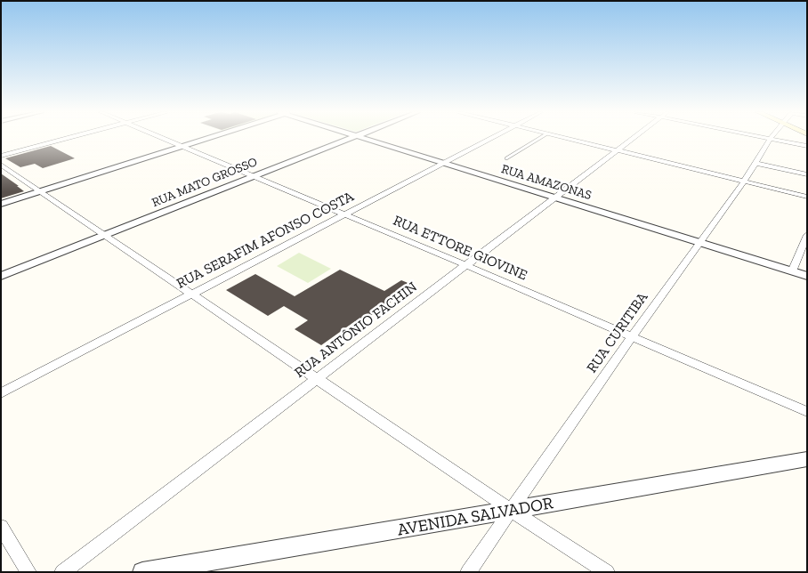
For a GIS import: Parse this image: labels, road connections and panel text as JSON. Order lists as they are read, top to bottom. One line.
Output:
{"streets":{"street":["RUA MATO GROSSO","RUA AMAZONAS","RUA SERAFIM AFONSO COSTA","RUA ETTORE GIOVINE","RUA ANTÔNIO FACHIN","RUA CURITIBA","AVENIDA SALVADOR"]},"crossings":[["RUA MATO GROSSO","RUA ETTORE GIOVINE"],["RUA AMAZONAS","RUA SERAFIM AFONSO COSTA"],["RUA AMAZONAS","RUA ANTÔNIO FACHIN"],["RUA AMAZONAS","RUA CURITIBA"],["RUA SERAFIM AFONSO COSTA","RUA ETTORE GIOVINE"],["RUA ETTORE GIOVINE","RUA ANTÔNIO FACHIN"],["RUA ETTORE GIOVINE","RUA CURITIBA"],["RUA CURITIBA","AVENIDA SALVADOR"]]}
